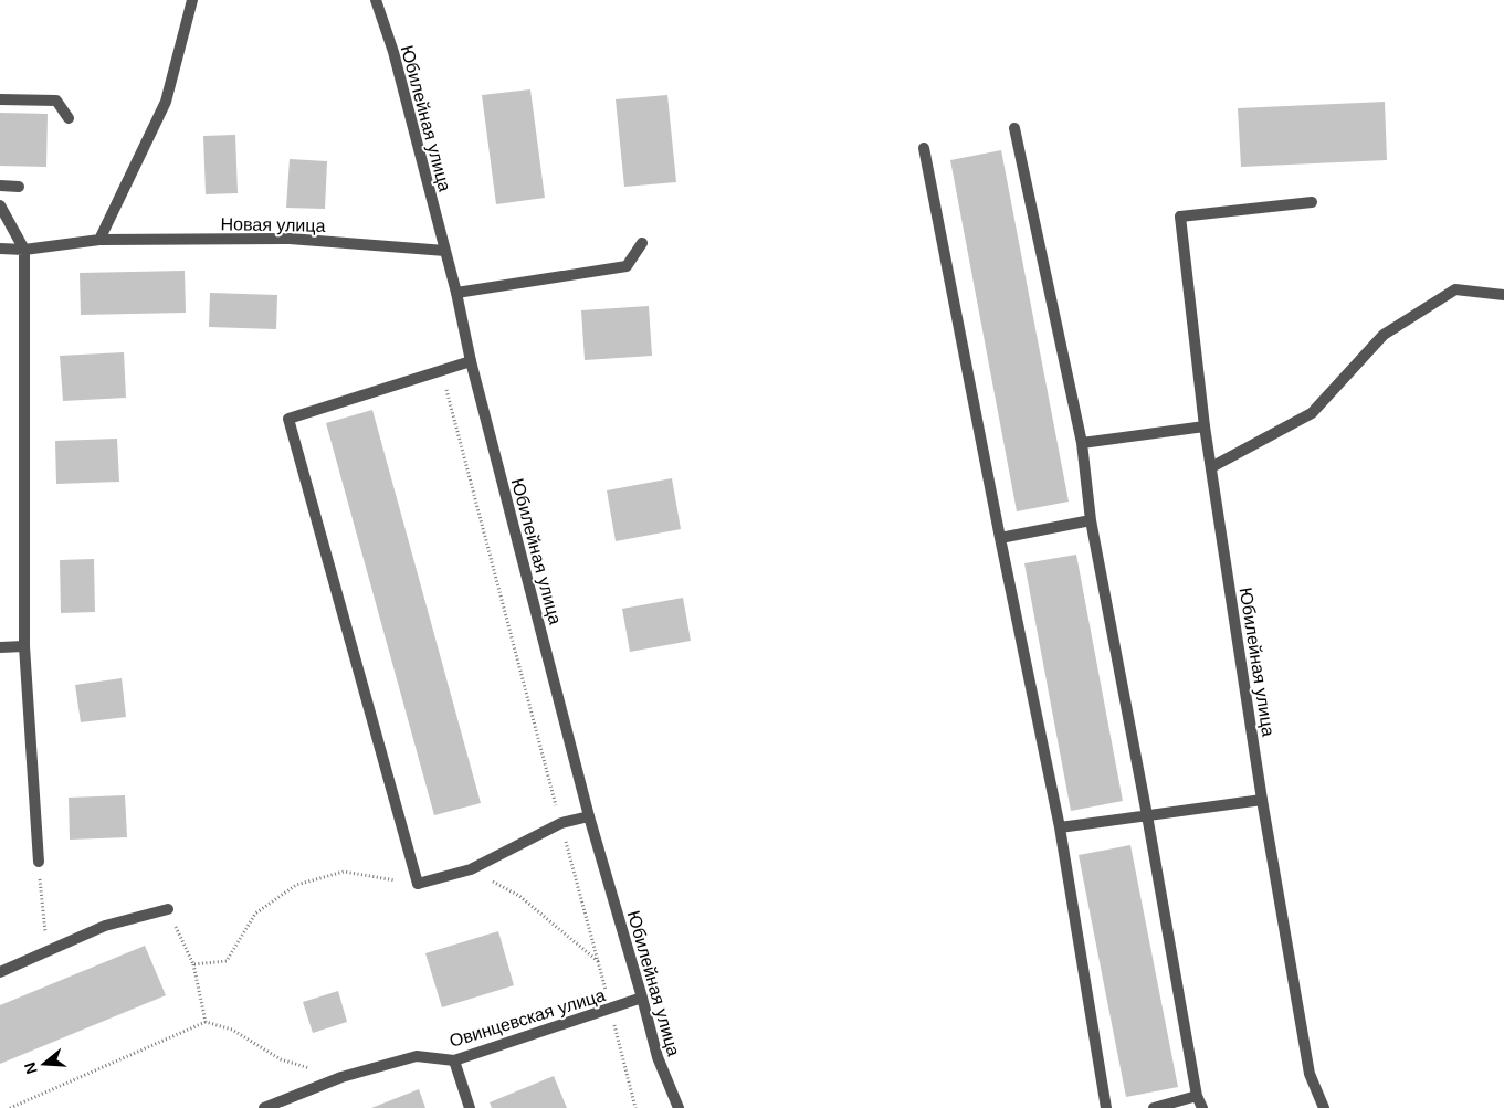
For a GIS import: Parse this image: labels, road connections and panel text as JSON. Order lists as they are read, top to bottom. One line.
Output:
{"streets":{"street":["Юбилейная улица","Новая улица","Овинцевская улица"]},"crossings":[["Юбилейная улица","Новая улица"],["Юбилейная улица","Овинцевская улица"]],"north":"left"}
